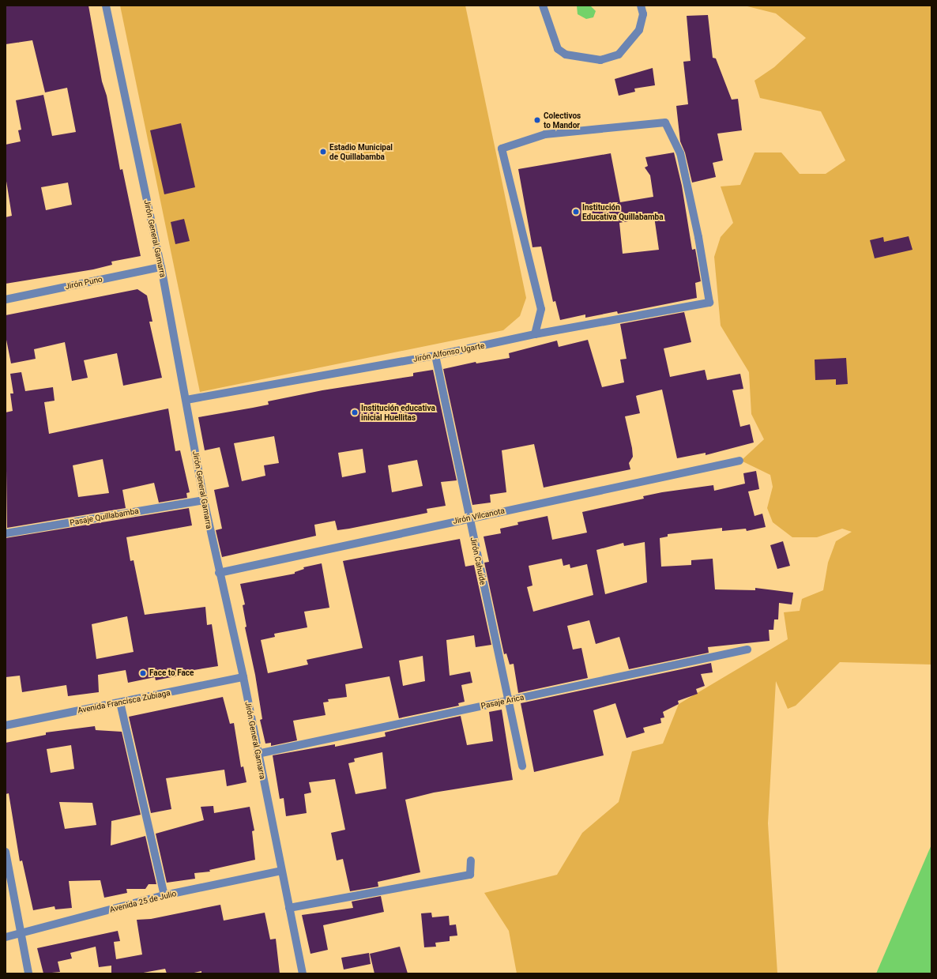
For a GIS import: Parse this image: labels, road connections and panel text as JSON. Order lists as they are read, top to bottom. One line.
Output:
{"streets":{"street":["Jirón General Gamarra","Jirón Puno","Jirón Alfonso Ugarte","Jirón Vilcanota","Pasaje Quillabamba","Jirón Cahuide","Avenida Francisca Zubiaga","Pasaje Arica","Avenida 25 de Julio"]},"crossings":[["Jirón General Gamarra","Jirón Puno"],["Jirón General Gamarra","Jirón Alfonso Ugarte"],["Jirón General Gamarra","Jirón Vilcanota"],["Jirón General Gamarra","Pasaje Quillabamba"],["Jirón General Gamarra","Avenida Francisca Zubiaga"],["Jirón General Gamarra","Pasaje Arica"],["Jirón General Gamarra","Avenida 25 de Julio"],["Jirón Alfonso Ugarte","Jirón Cahuide"],["Jirón Vilcanota","Jirón Cahuide"],["Jirón Cahuide","Pasaje Arica"]],"places":["Colectivos to Mandor","Estadio Municipal de Quillabamba","Institución Educativa Quillabamba","Institución educativa inicial Huellitas","Face to Face"]}
